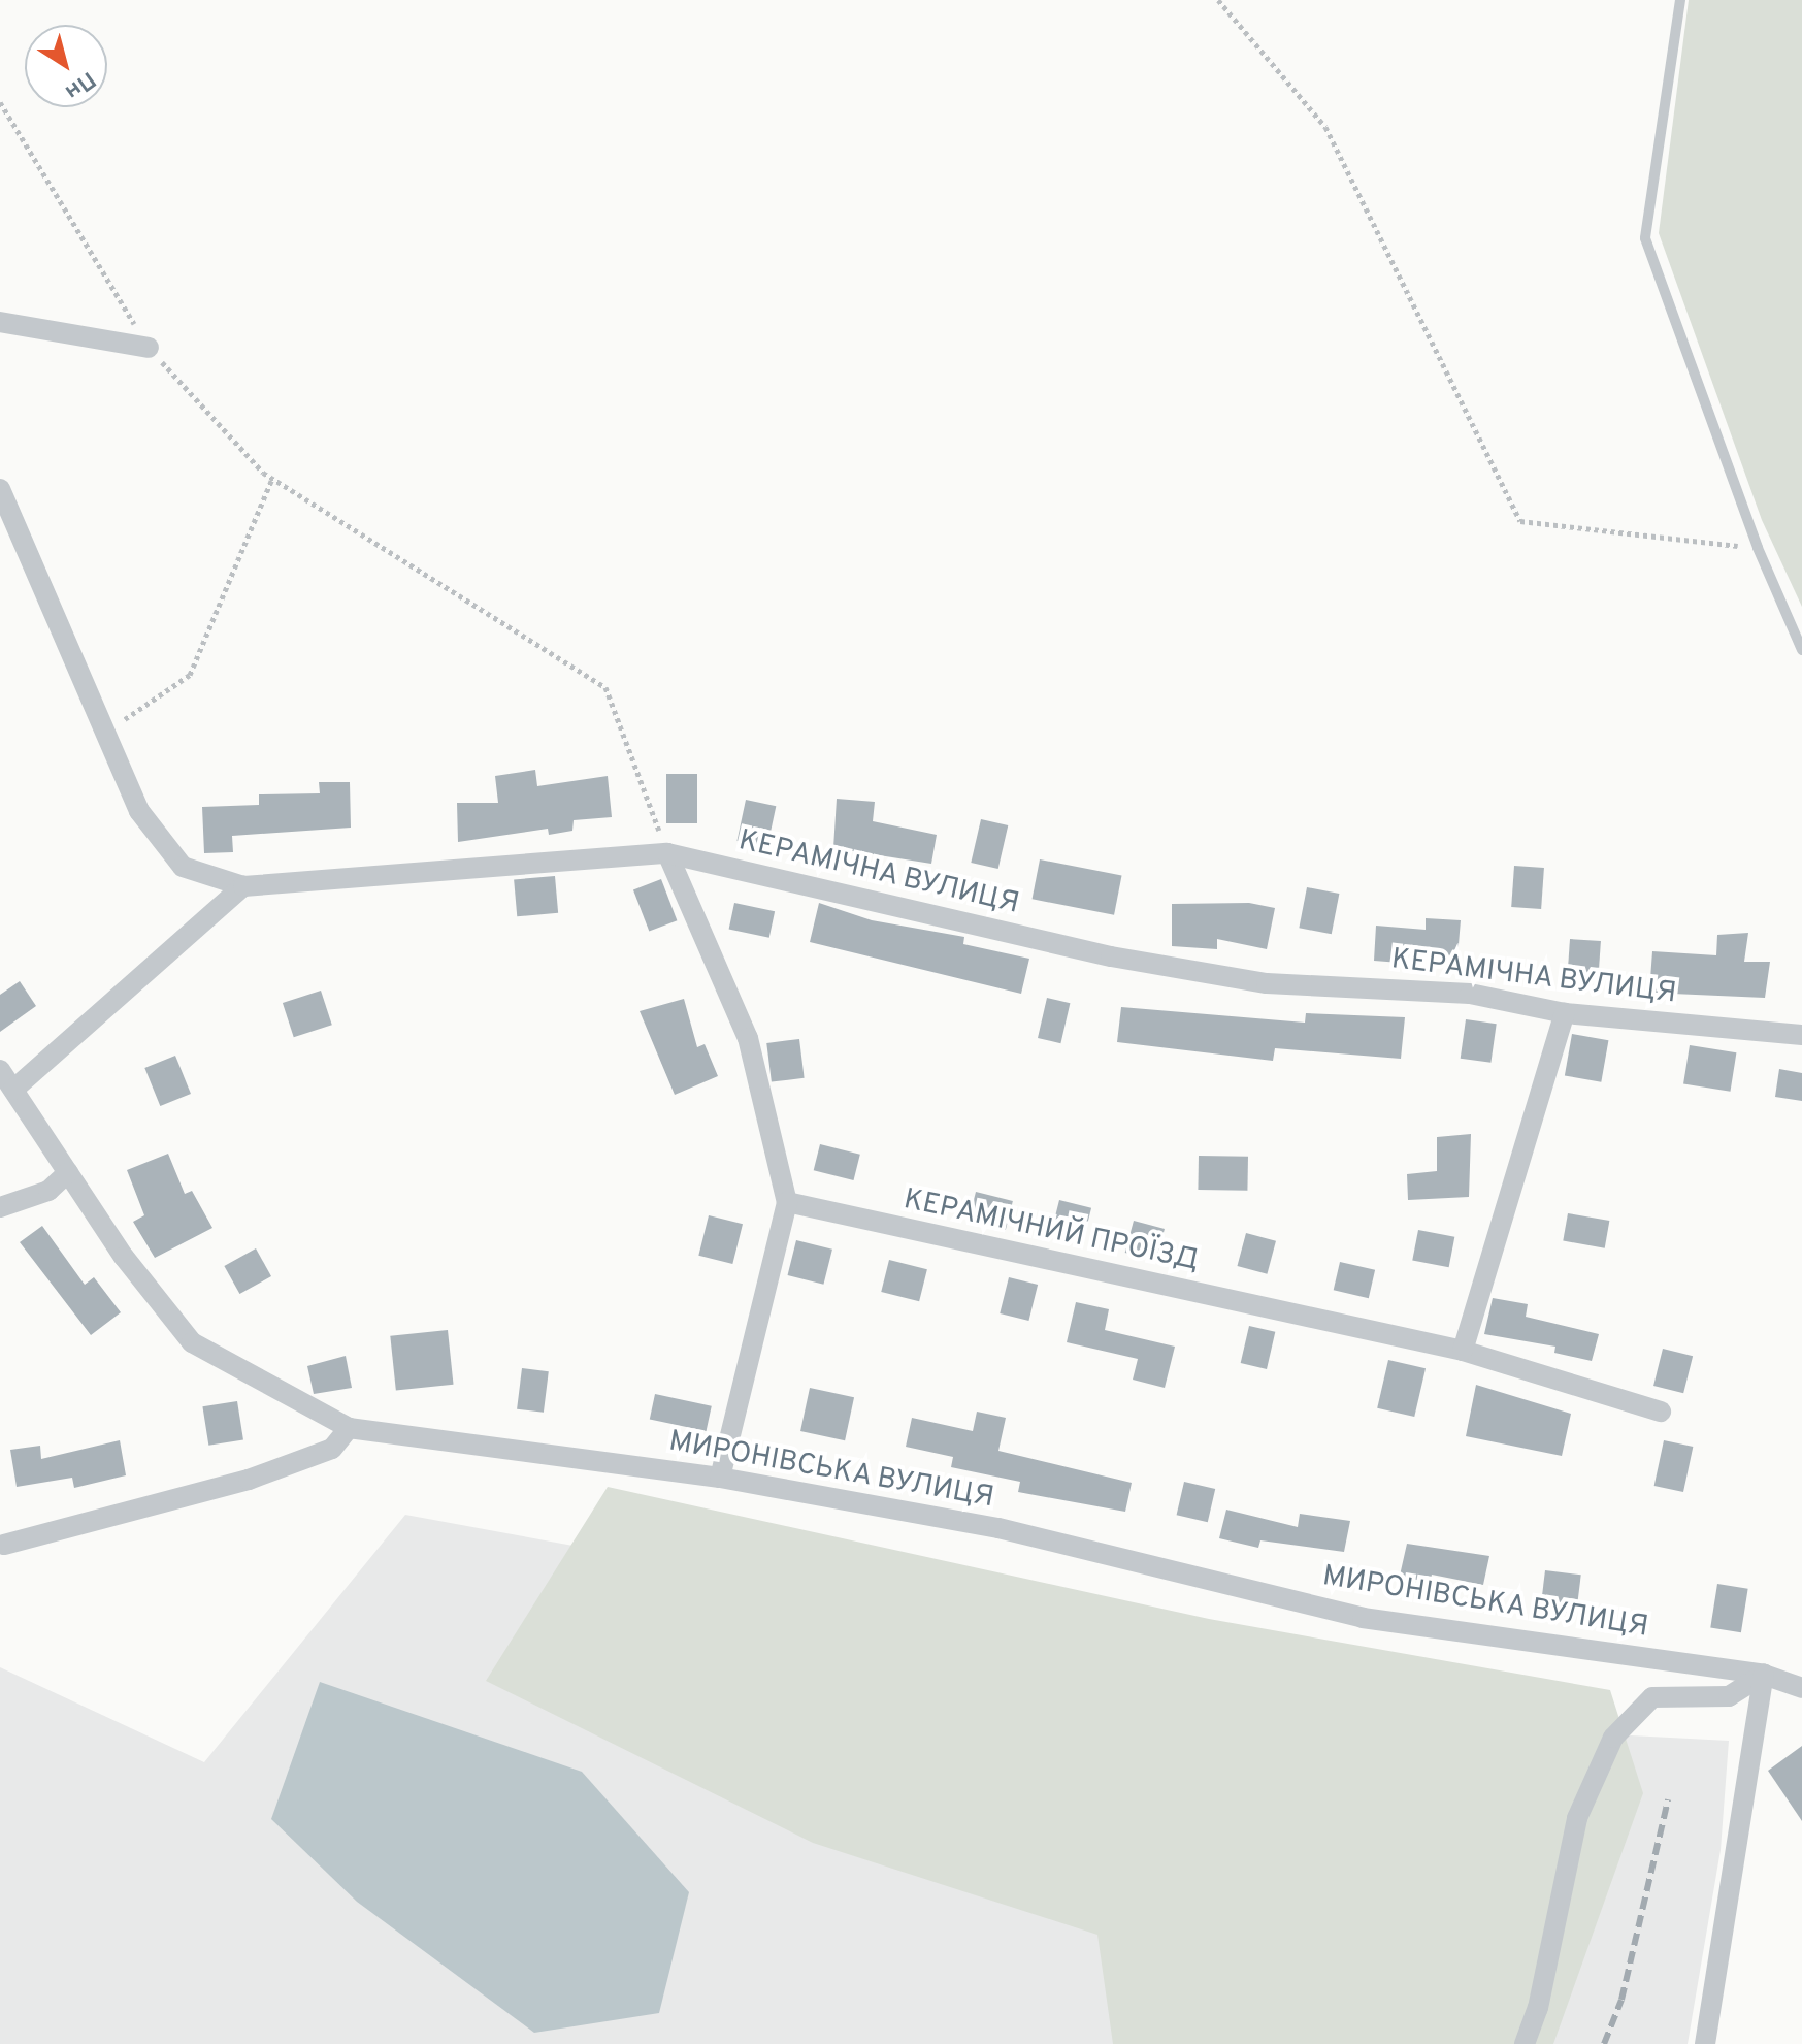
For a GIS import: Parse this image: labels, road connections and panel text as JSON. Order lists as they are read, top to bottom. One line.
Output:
{"streets":{"street":["КЕРАМІЧНА ВУЛИЦЯ","КЕРАМІЧНИЙ ПРОЇЗД","МИРОНІВСЬКА ВУЛИЦЯ"]},"north":"bottom right"}
